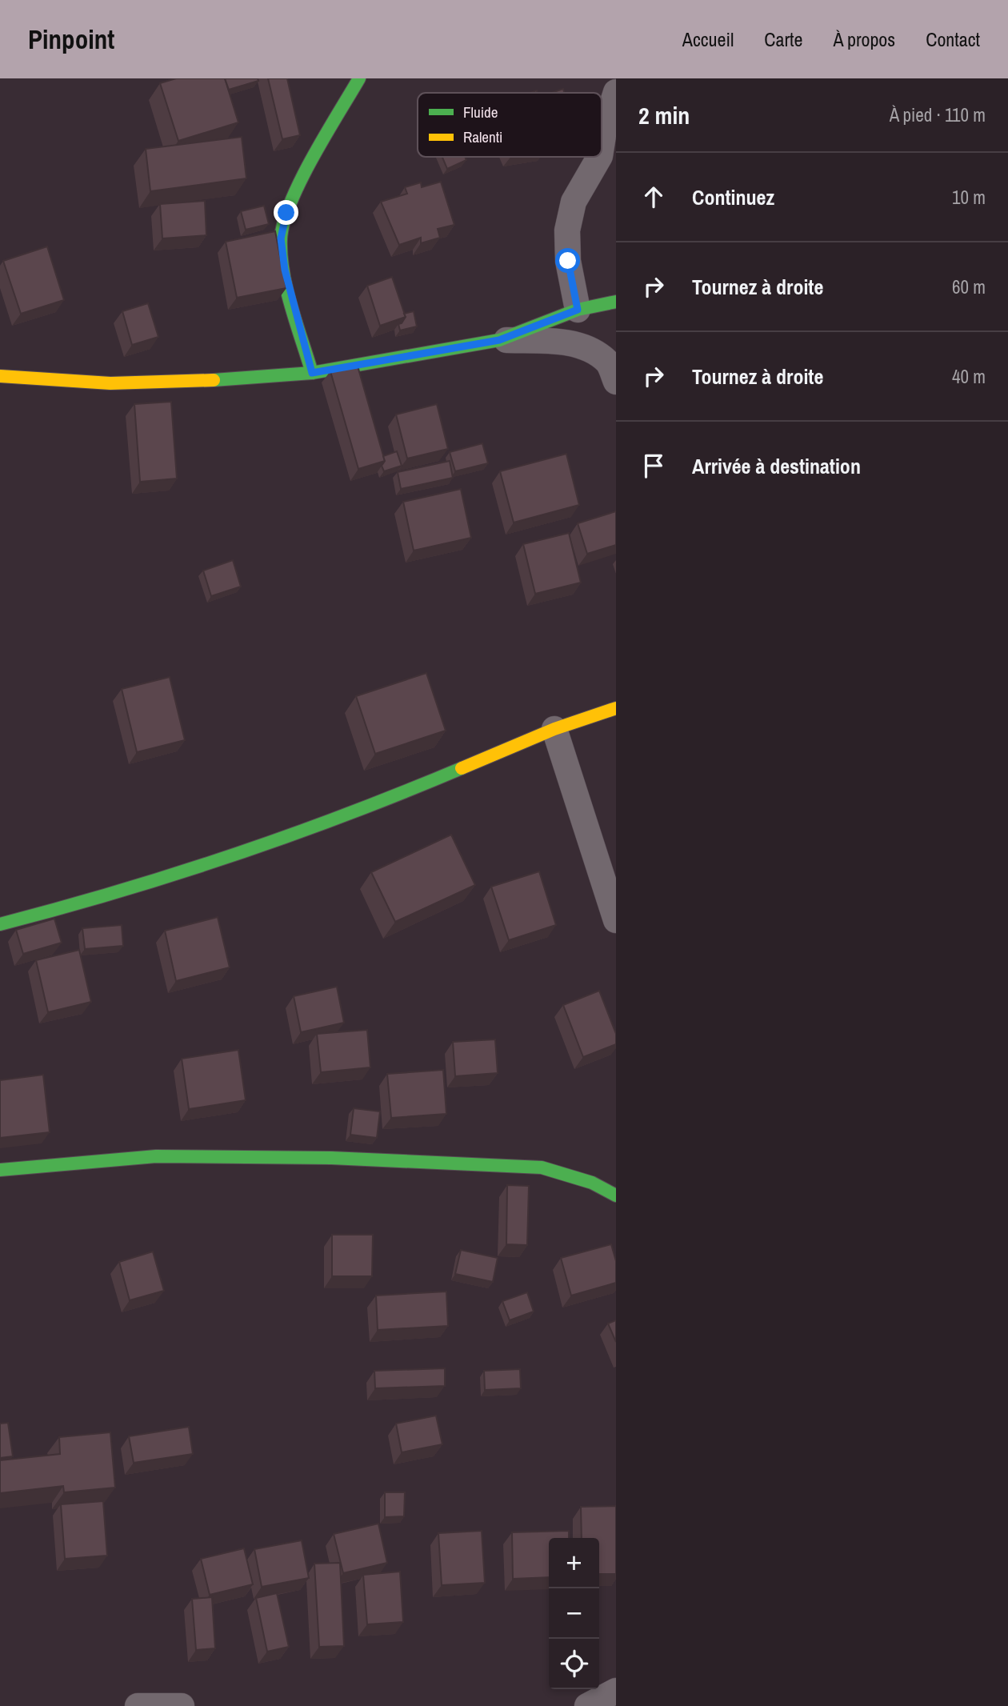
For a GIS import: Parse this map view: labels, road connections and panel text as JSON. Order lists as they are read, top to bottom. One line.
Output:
{"legend":["Fluide","Ralenti"],"page":{"header":"Pinpoint","nav":["Accueil","Carte","À propos","Contact"],"heading":["2 min","À pied · 110 m"],"list":[["Continuez","10 m"],["Tournez à droite","60 m"],["Tournez à droite","40 m"],"Arrivée à destination"],"map_buttons":["+","−"]}}
